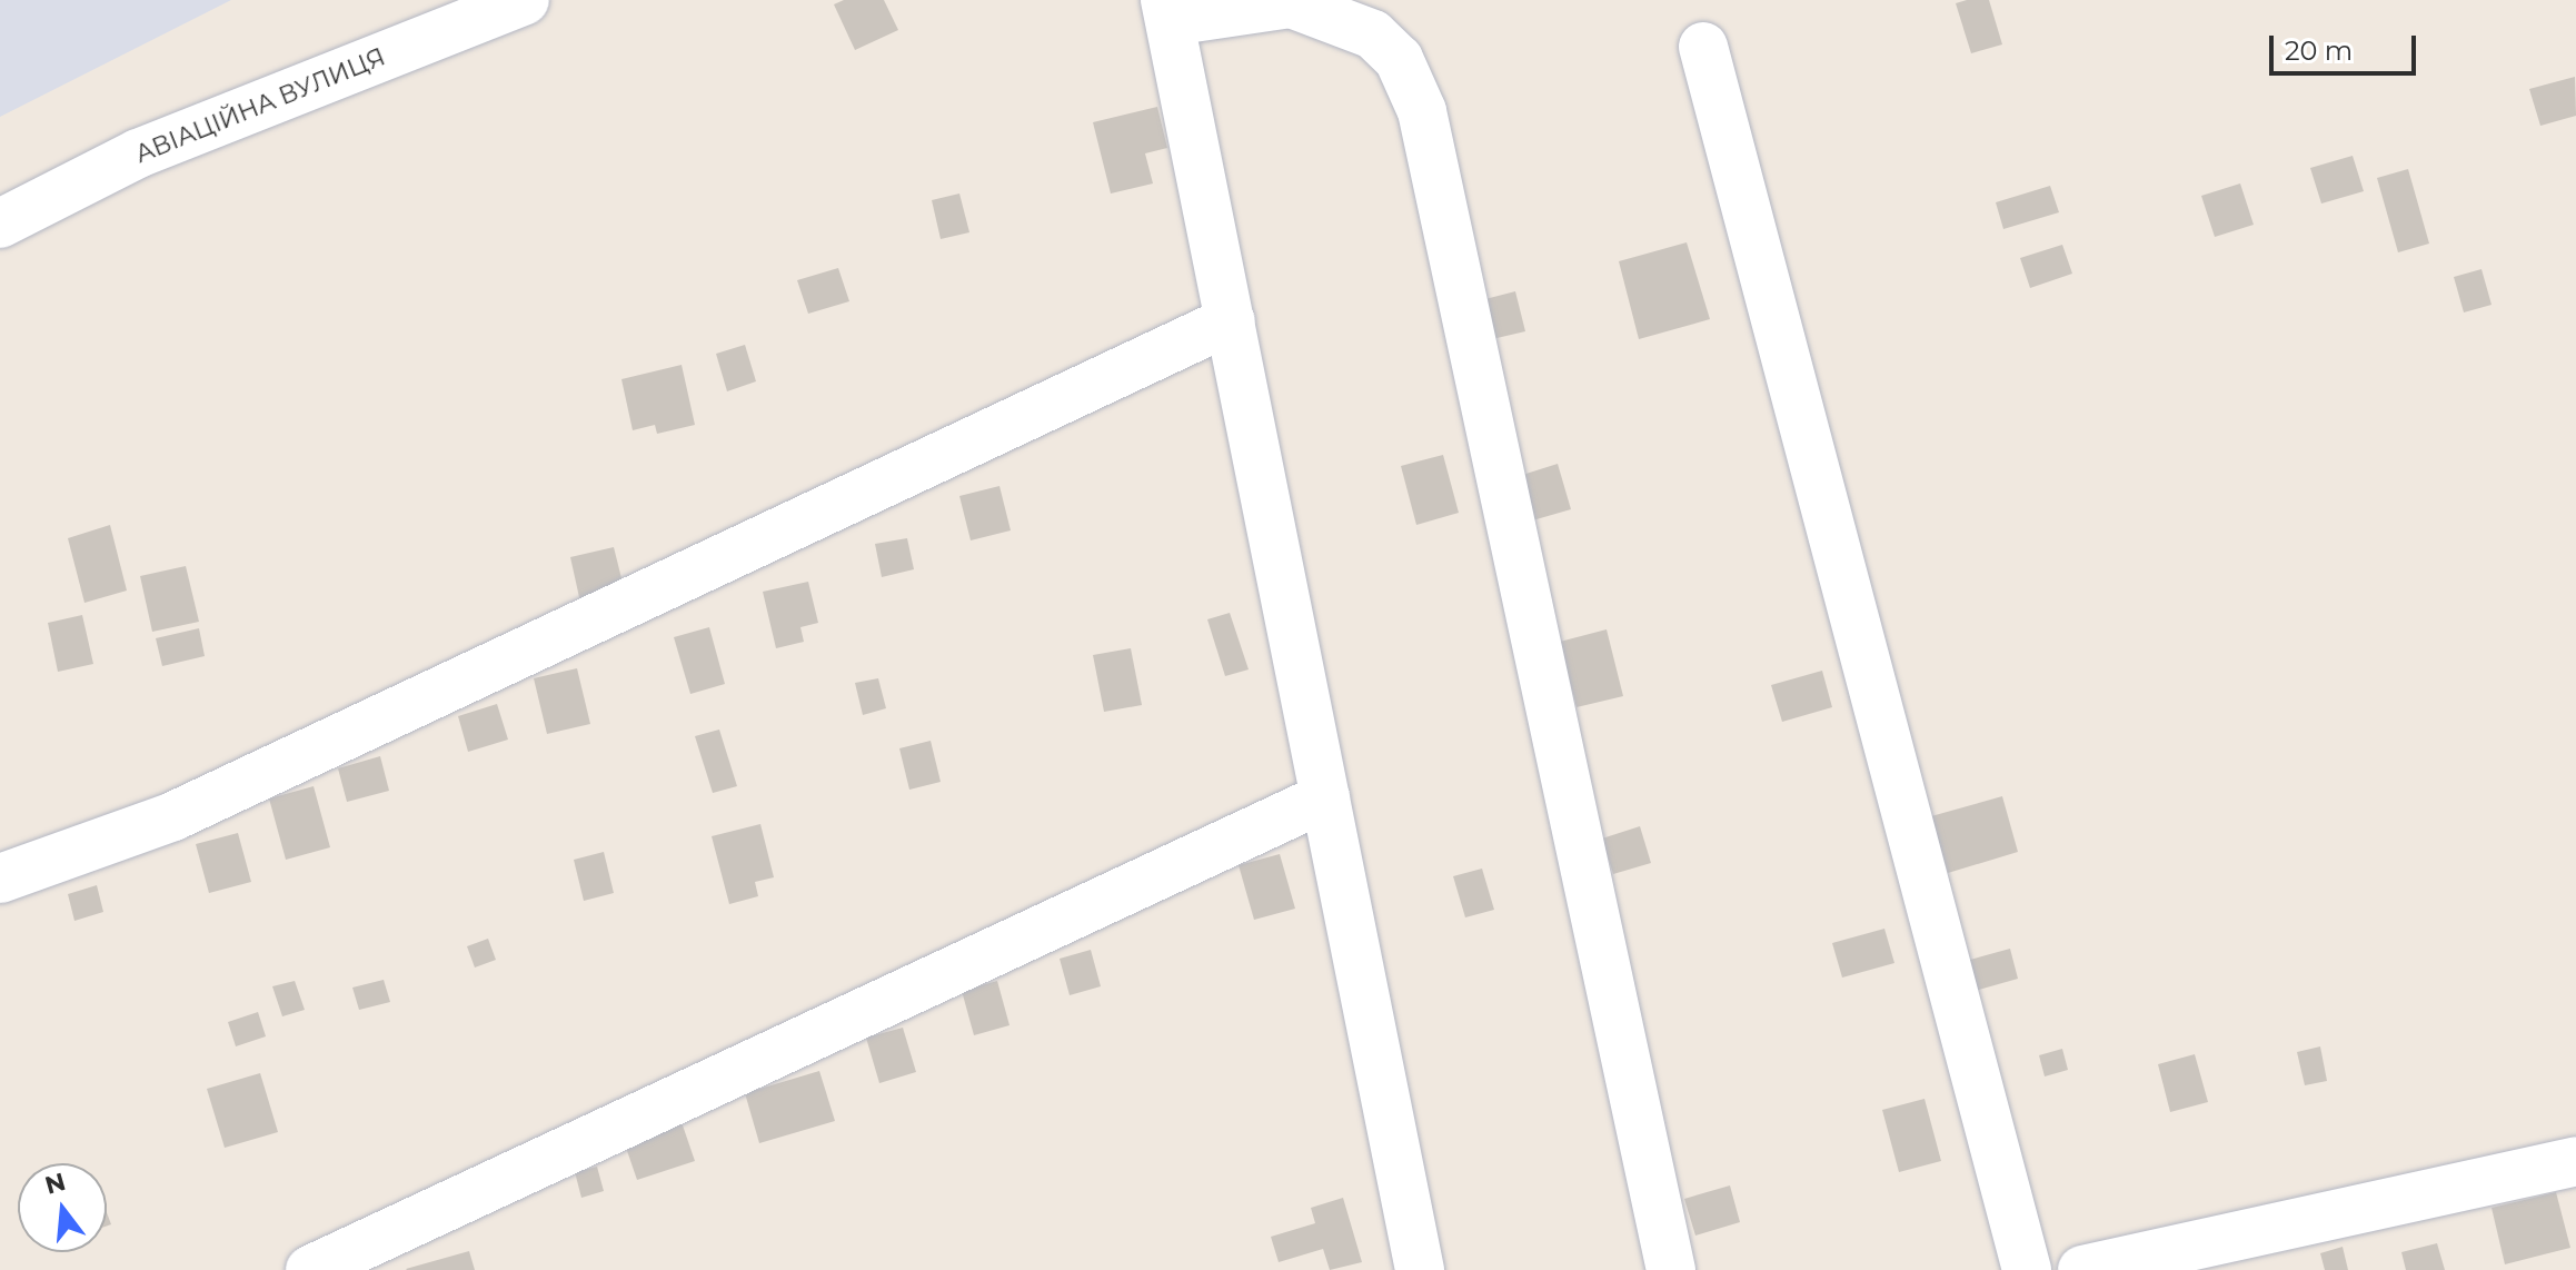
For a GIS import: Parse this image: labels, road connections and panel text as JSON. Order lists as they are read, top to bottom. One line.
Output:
{"streets":{"street":["АВІАЦІЙНА ВУЛИЦЯ"]},"scale_bar":"20 m","north":"top"}
